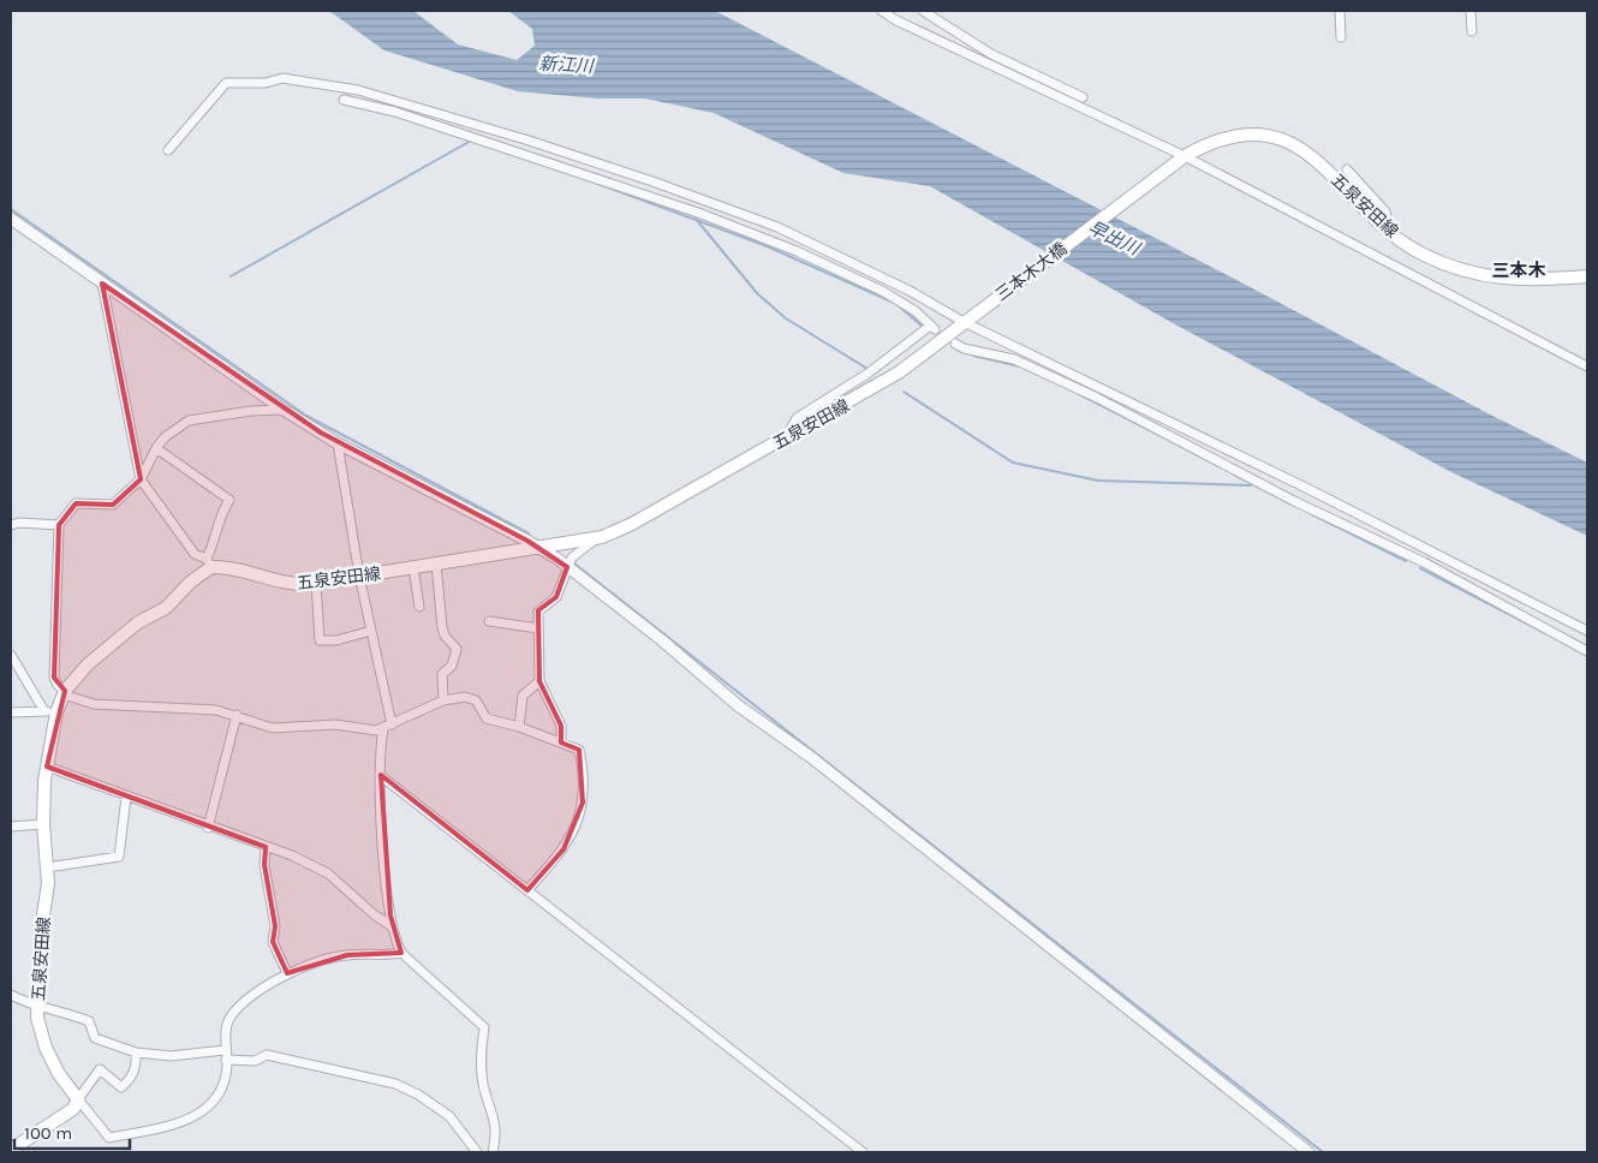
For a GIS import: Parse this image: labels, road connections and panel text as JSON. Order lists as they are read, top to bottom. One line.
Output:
{"streets":{"main road":["五泉安田線","三本木大橋"]},"crossings":[["五泉安田線","三本木大橋"]],"districts":["三本木"],"water":["新江川","早出川"],"scale_bar":"100 m"}
